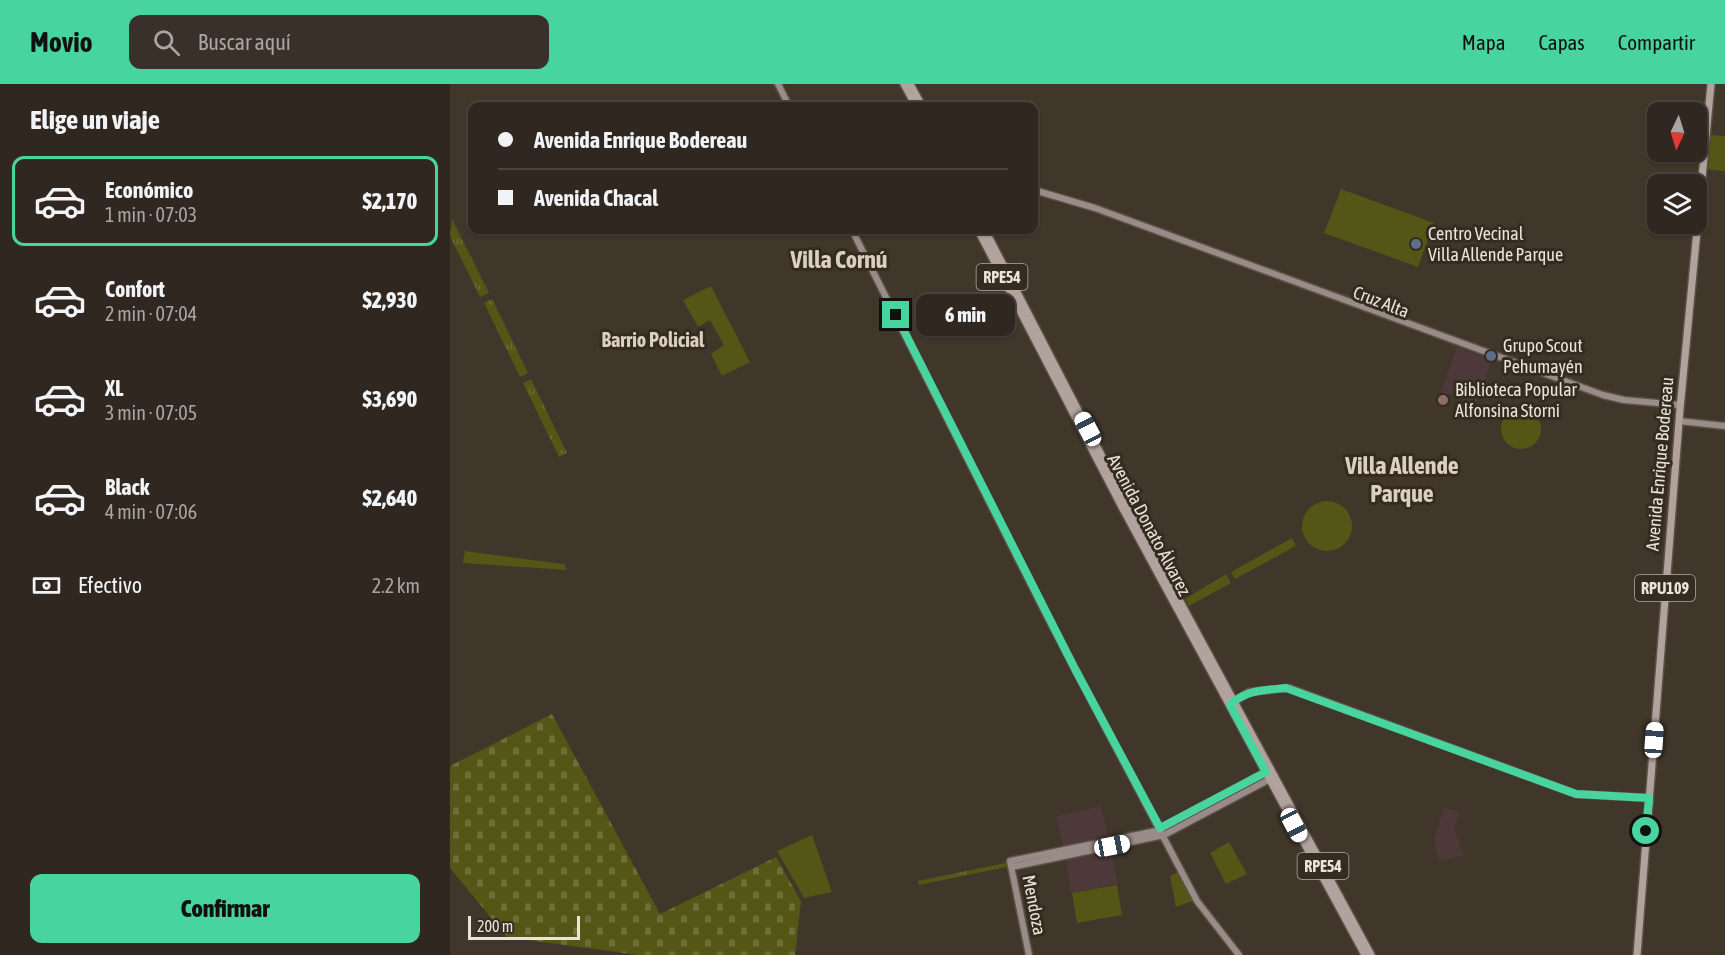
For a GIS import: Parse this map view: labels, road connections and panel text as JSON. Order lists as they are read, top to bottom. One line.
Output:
{"streets":{"main road":["RPE54","Cruz Alta","Avenida Enrique Bodereau","Avenida Donato Álvarez","RPU109","Mendoza"]},"crossings":[["RPE54","Avenida Donato Álvarez"],["Cruz Alta","Avenida Enrique Bodereau"]],"districts":["Villa Cornú","Barrio Policial","Villa Allende Parque"],"places":["Centro Vecinal Villa Allende Parque","Grupo Scout Pehumayén","Biblioteca Popular Alfonsina Storni"],"scale_bar":"200 m","north":"bottom","page":{"header":"Movio","search":"Buscar aquí","nav":["Mapa","Capas","Compartir"],"heading":"Elige un viaje","banner":["Avenida Enrique Bodereau","Avenida Chacal"],"list":[{"name":"Económico","note":"1 min · 07:03","value":"$2,170"},{"name":"Confort","note":"2 min · 07:04","value":"$2,930"},{"name":"XL","note":"3 min · 07:05","value":"$3,690"},{"name":"Black","note":"4 min · 07:06","value":"$2,640"}],"bubble":"6 min","pay":["Efectivo","2.2 km"],"buttons":"Confirmar","scale":"200 m"}}
